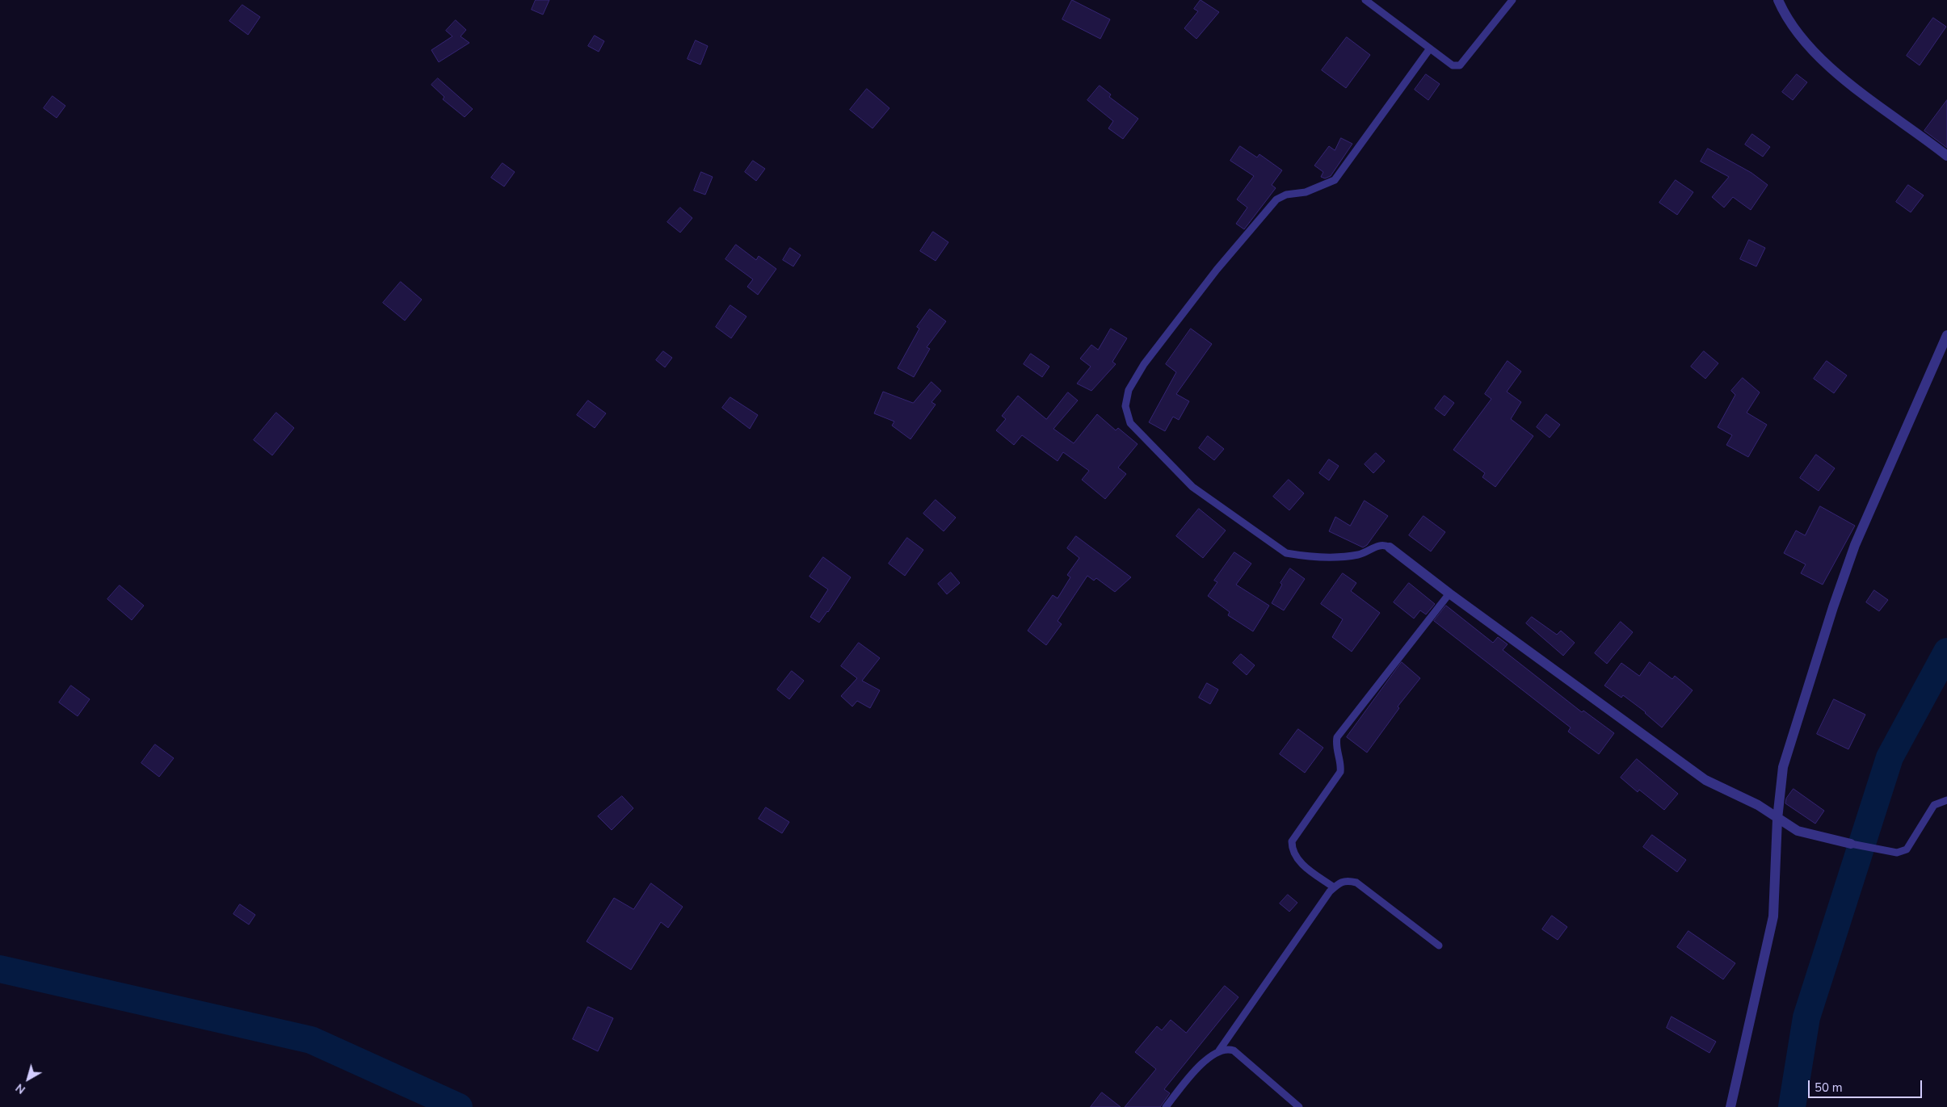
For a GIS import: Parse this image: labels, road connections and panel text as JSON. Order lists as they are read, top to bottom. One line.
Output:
{"scale_bar":"50 m","north":"bottom left"}
